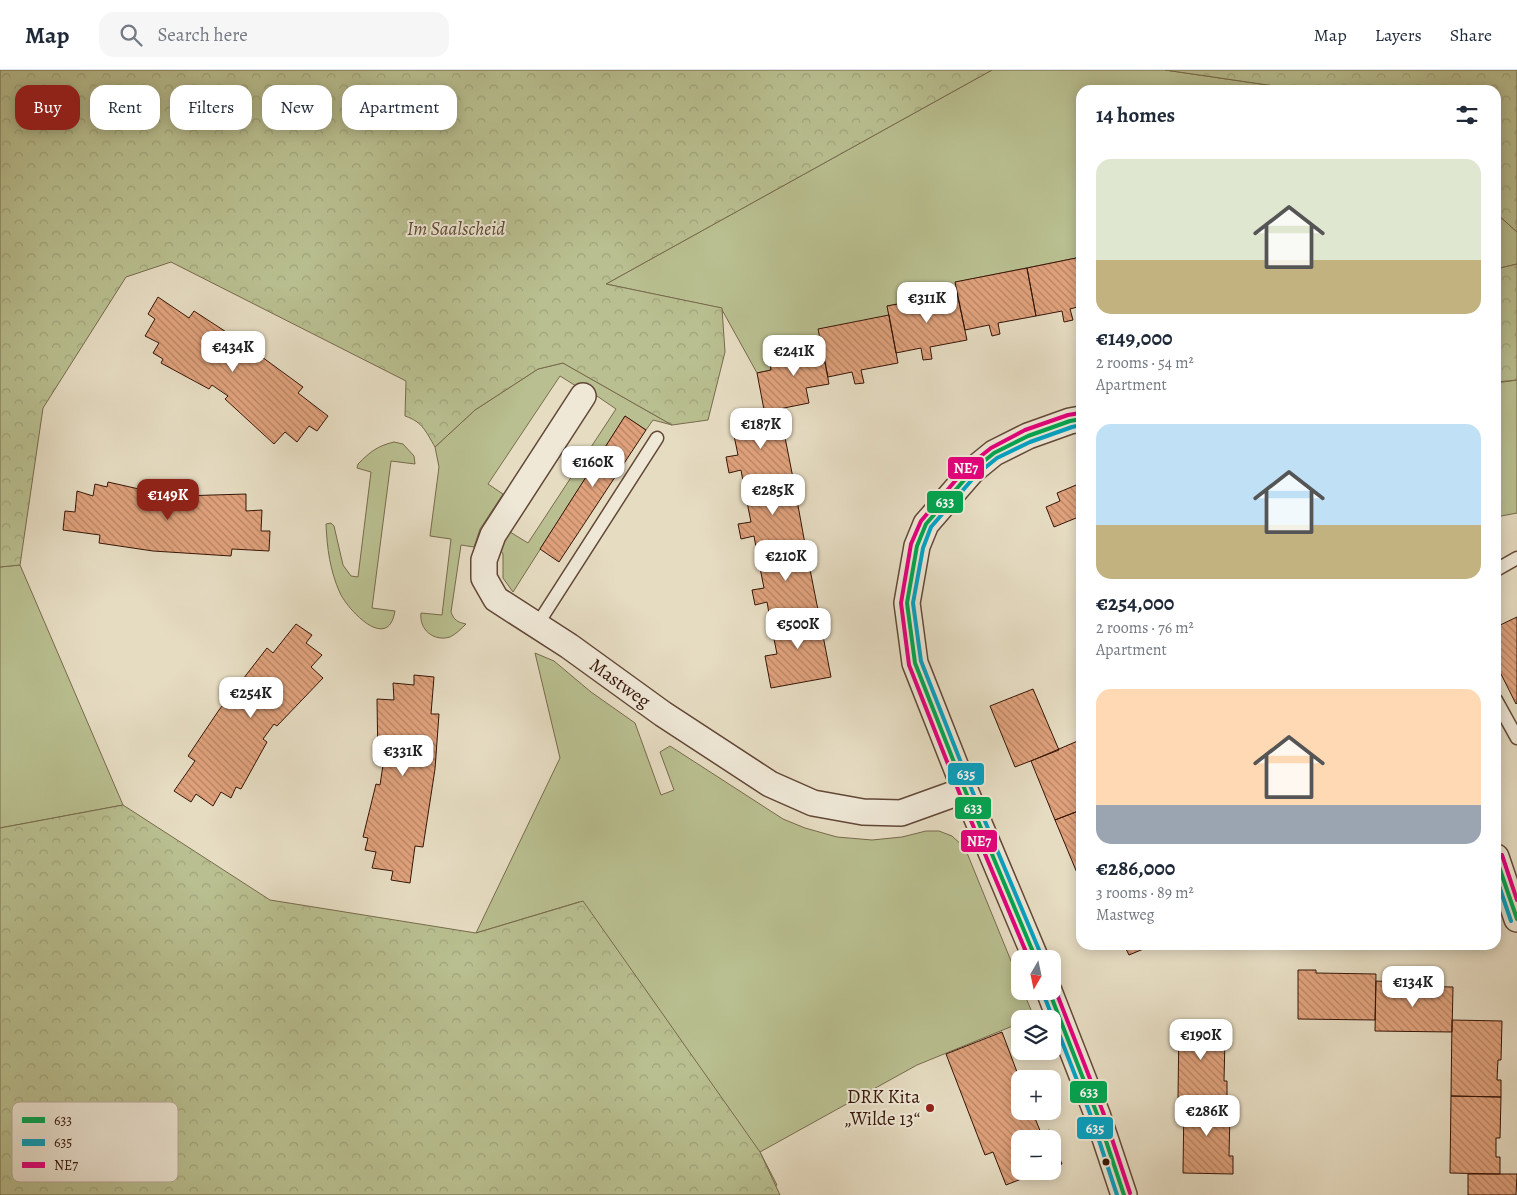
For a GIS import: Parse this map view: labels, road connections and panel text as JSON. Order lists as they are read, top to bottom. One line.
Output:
{"streets":{"street":["Mastweg"]},"parks":["Im Saalscheid"],"places":["DRK Kita „Wilde 13“"],"lines":["transit line NE7","transit line 633","transit line 635"],"legend":["633","635","NE7"],"north":"bottom","page":{"header":"Map","search":"Search here","nav":["Map","Layers","Share"],"chip":["Buy","Rent","Filters","New","Apartment"],"heading":"14 homes","list":[{"name":"€149,000","note":"2 rooms · 54 m² · Apartment"},{"name":"€254,000","note":"2 rooms · 76 m² · Apartment"},{"name":"€286,000","note":"3 rooms · 89 m² · Mastweg"}],"price":["€311K","€434K","€241K","€187K","€160K","€285K","€149K","€210K","€500K","€254K","€331K","€134K","€190K","€286K"],"map_buttons":["+","−"]}}
